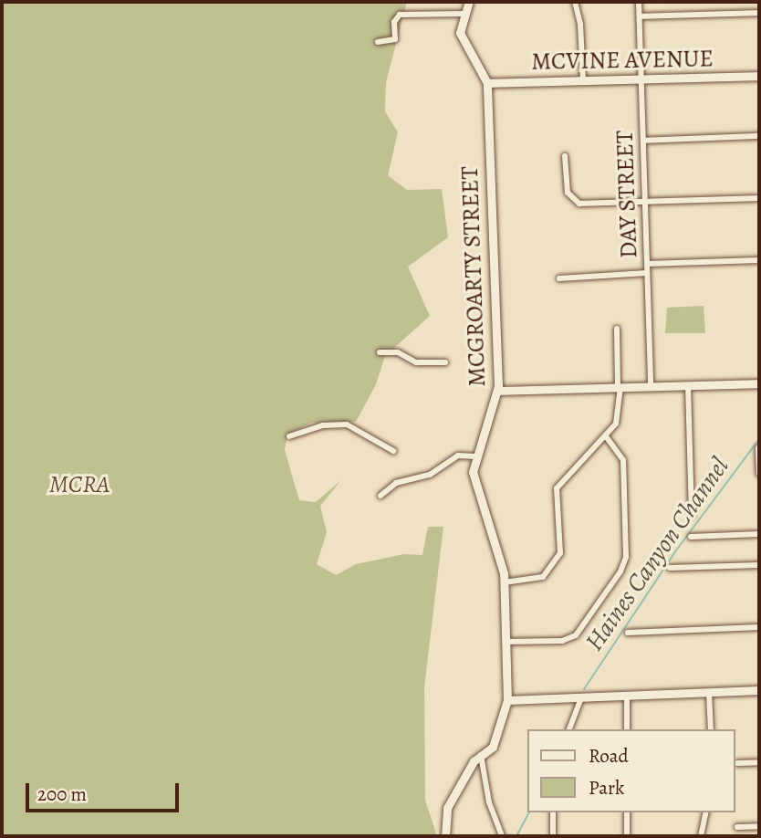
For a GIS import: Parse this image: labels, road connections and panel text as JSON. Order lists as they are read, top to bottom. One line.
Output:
{"streets":{"street":["MCVINE AVENUE","DAY STREET","MCGROARTY STREET"]},"crossings":[["MCVINE AVENUE","DAY STREET"],["MCVINE AVENUE","MCGROARTY STREET"]],"water":["Haines Canyon Channel"],"parks":["MCRA"],"legend":["Road","Park"],"scale_bar":"200 m"}
